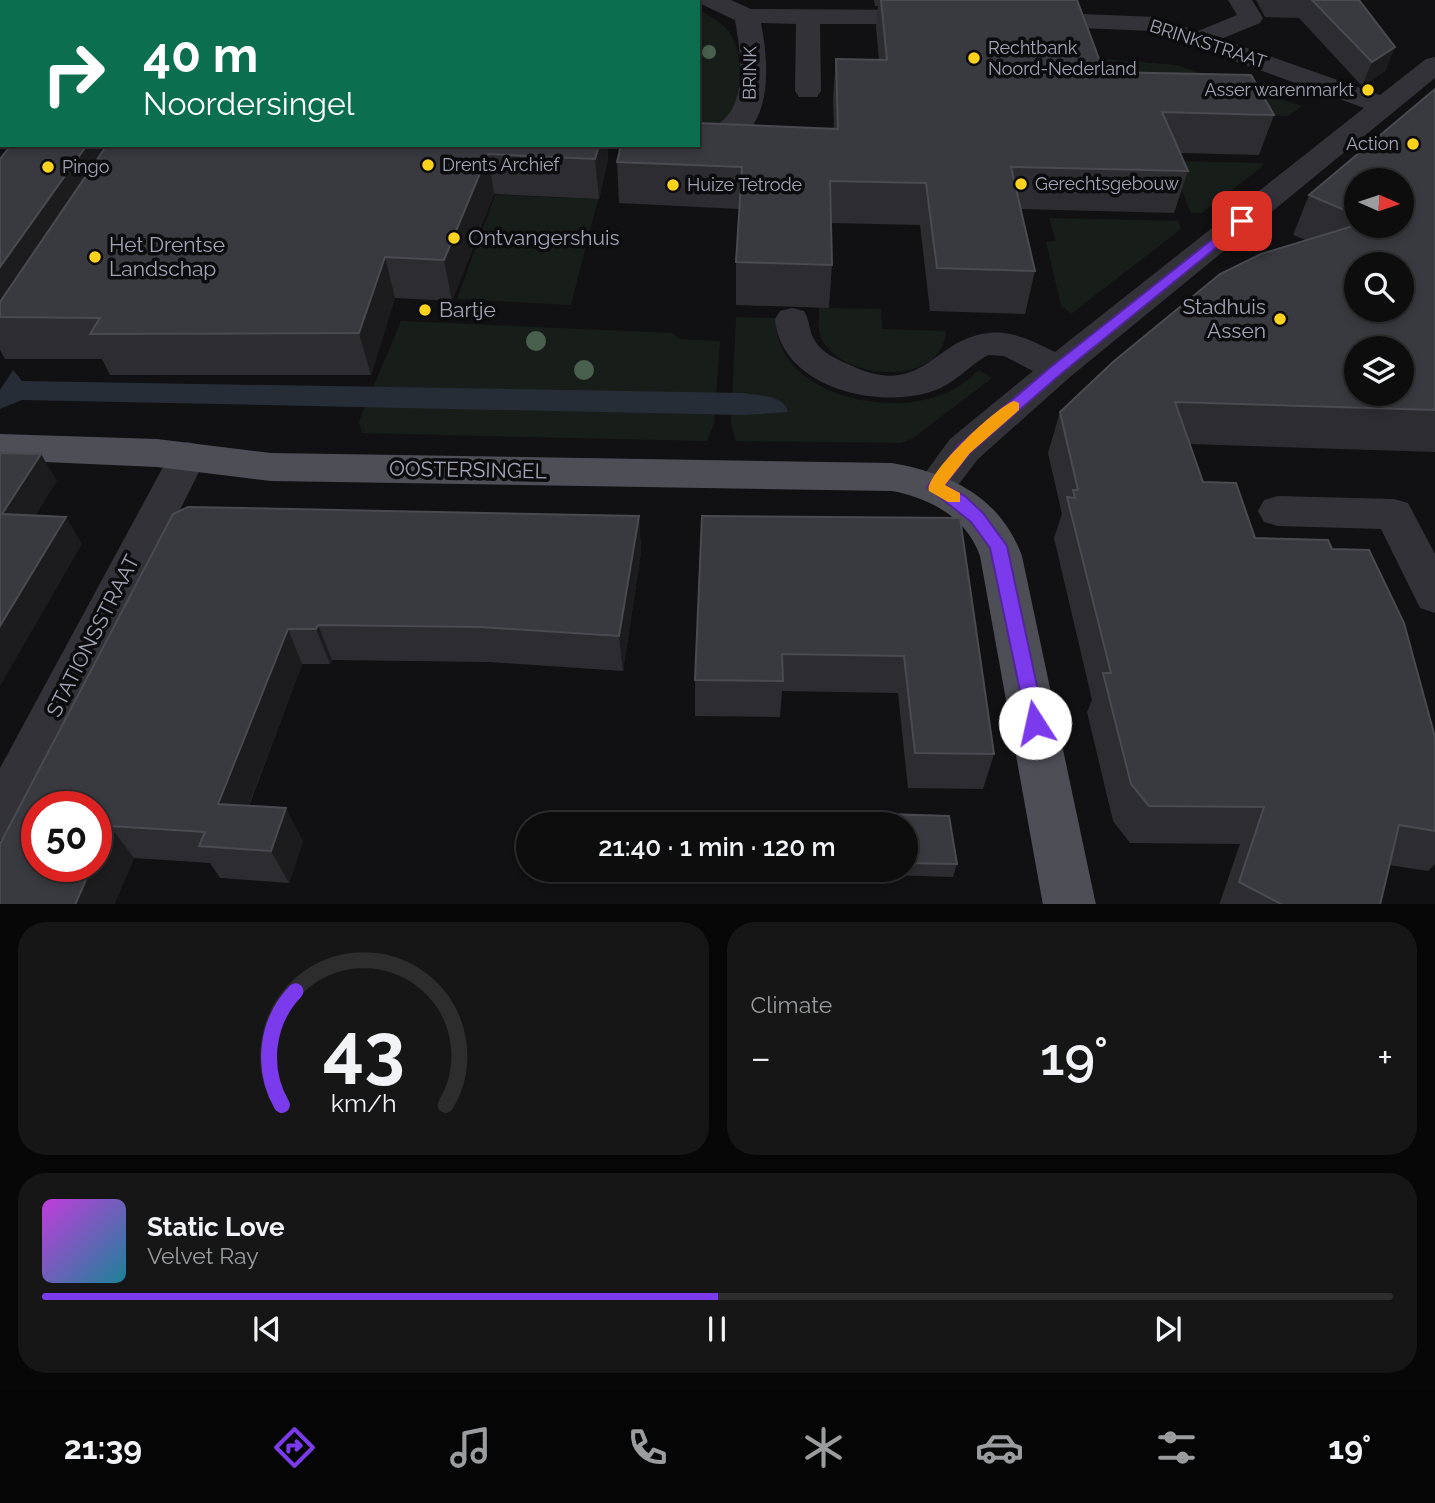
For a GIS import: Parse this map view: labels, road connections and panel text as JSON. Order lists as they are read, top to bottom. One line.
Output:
{"streets":{"main road":["OOSTERSINGEL"],"street":["BRINKSTRAAT","BRINK","STATIONSSTRAAT"]},"crossings":[["OOSTERSINGEL","STATIONSSTRAAT"]],"places":["Rechtbank Noord-Nederland","Asser warenmarkt","Action","Drents Archief","Pingo","Gerechtsgebouw","Huize Tetrode","Ontvangershuis","Het Drentse Landschap","Bartje","Stadhuis Assen"],"north":"right","page":{"turn":["40 m","Noordersingel"],"limit":"50","trip":"21:40 · 1 min · 120 m","tile":"Climate","heat":["−","19°","+"],"song":["Static Love","Velvet Ray"],"tabs":["21:39","19°"],"gauge":["43","km/h"]}}
